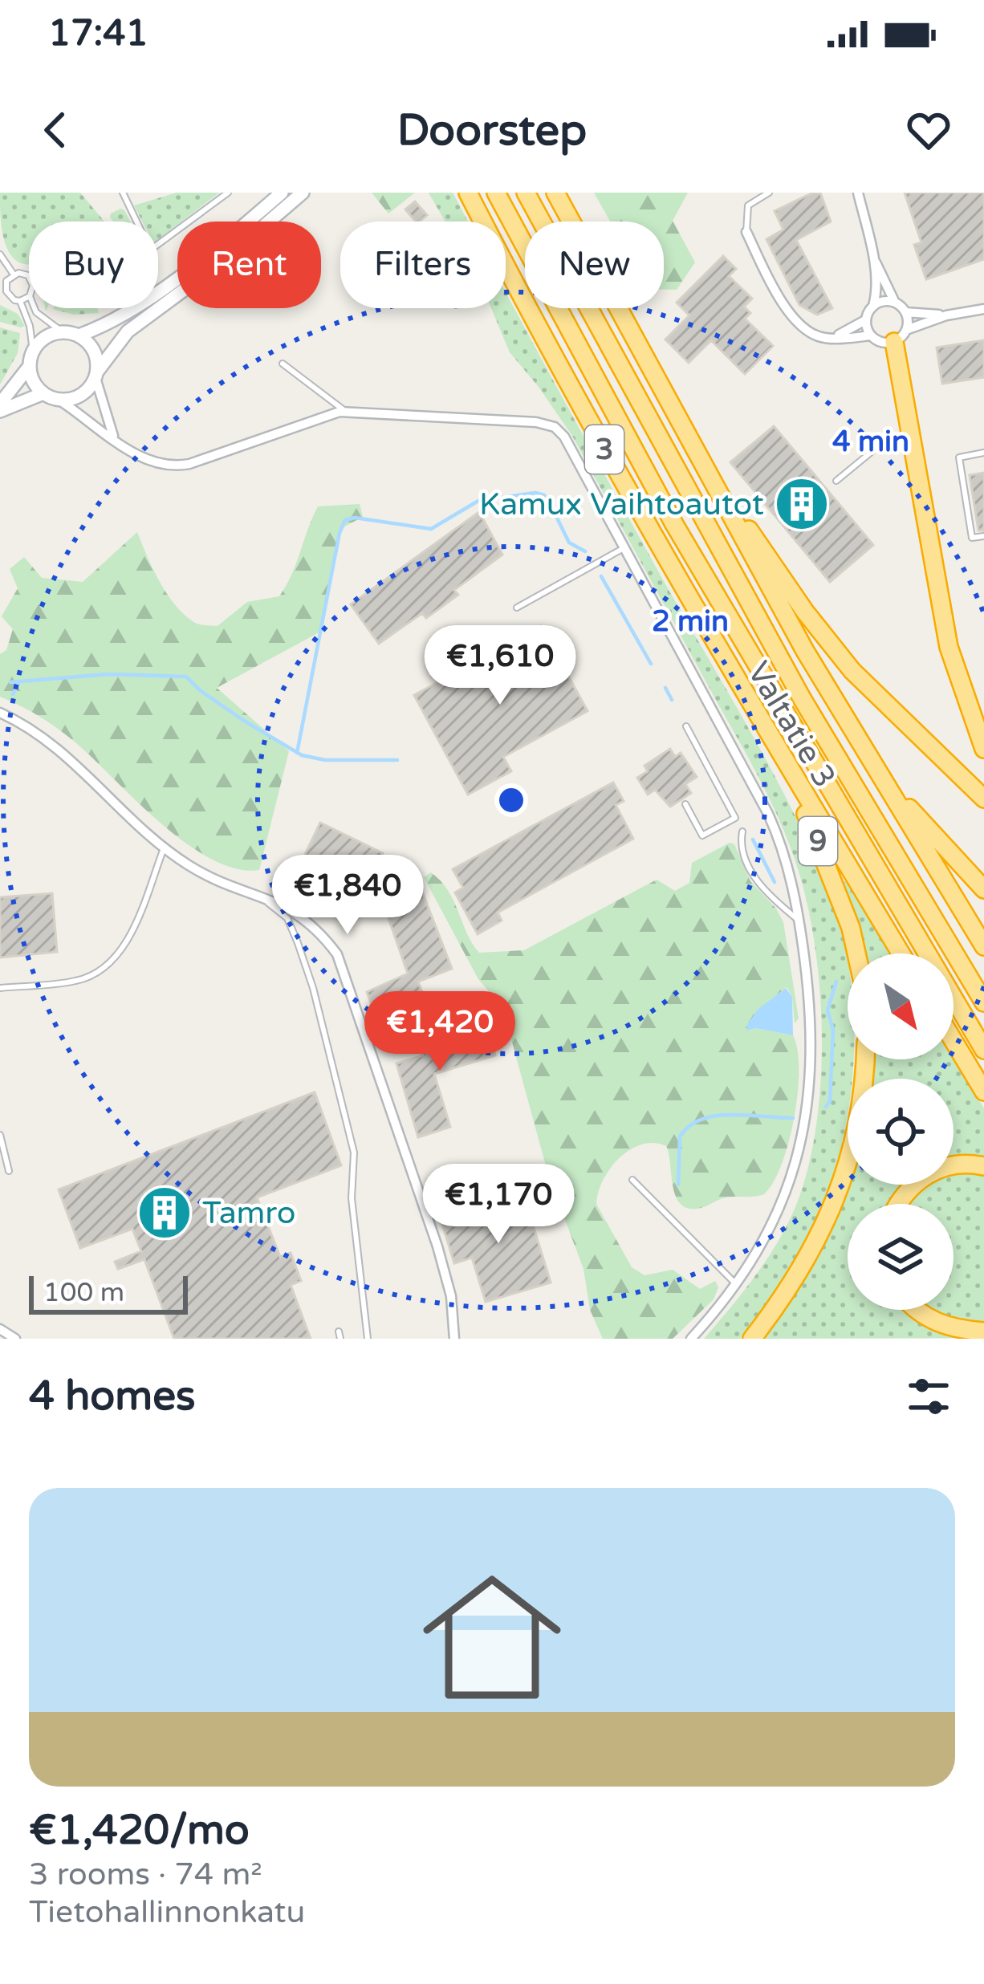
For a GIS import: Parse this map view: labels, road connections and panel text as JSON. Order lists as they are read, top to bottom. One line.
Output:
{"streets":{"highway":["3","Valtatie 3","9"]},"crossings":[["3","9"]],"places":{"building":["Kamux Vaihtoautot","Tamro"]},"scale_bar":"100 m","north":"bottom right","page":{"status":"17:41","header":"Doorstep","chip":["Buy","Rent","Filters","New"],"price":["€1,610","€1,840","€1,420","€1,170"],"scale":"100 m","heading":"4 homes","list":[{"name":"€1,420/mo","note":"3 rooms · 74 m² · Tietohallinnonkatu"}]},"rings":["4 min","2 min"]}
